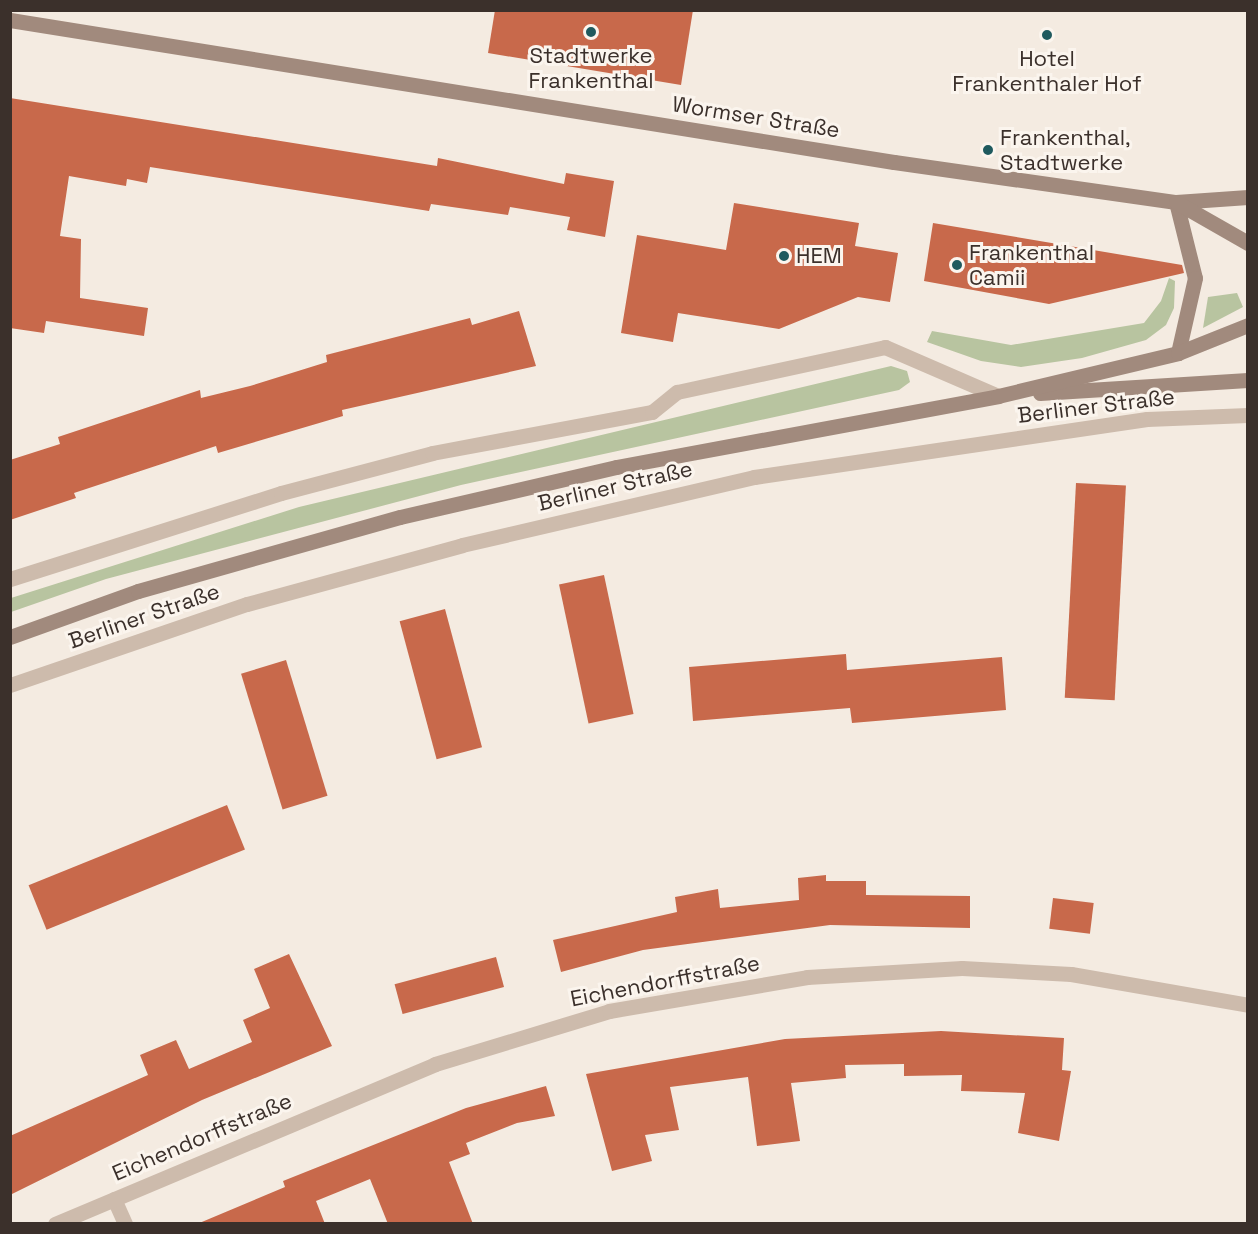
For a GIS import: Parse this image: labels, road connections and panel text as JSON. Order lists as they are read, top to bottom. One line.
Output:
{"streets":{"main road":["Wormser Straße","Berliner Straße"],"street":["Eichendorffstraße"]},"places":["Stadtwerke Frankenthal","Hotel Frankenthaler Hof","Frankenthal, Stadtwerke","HEM","Frankenthal Camii"]}
